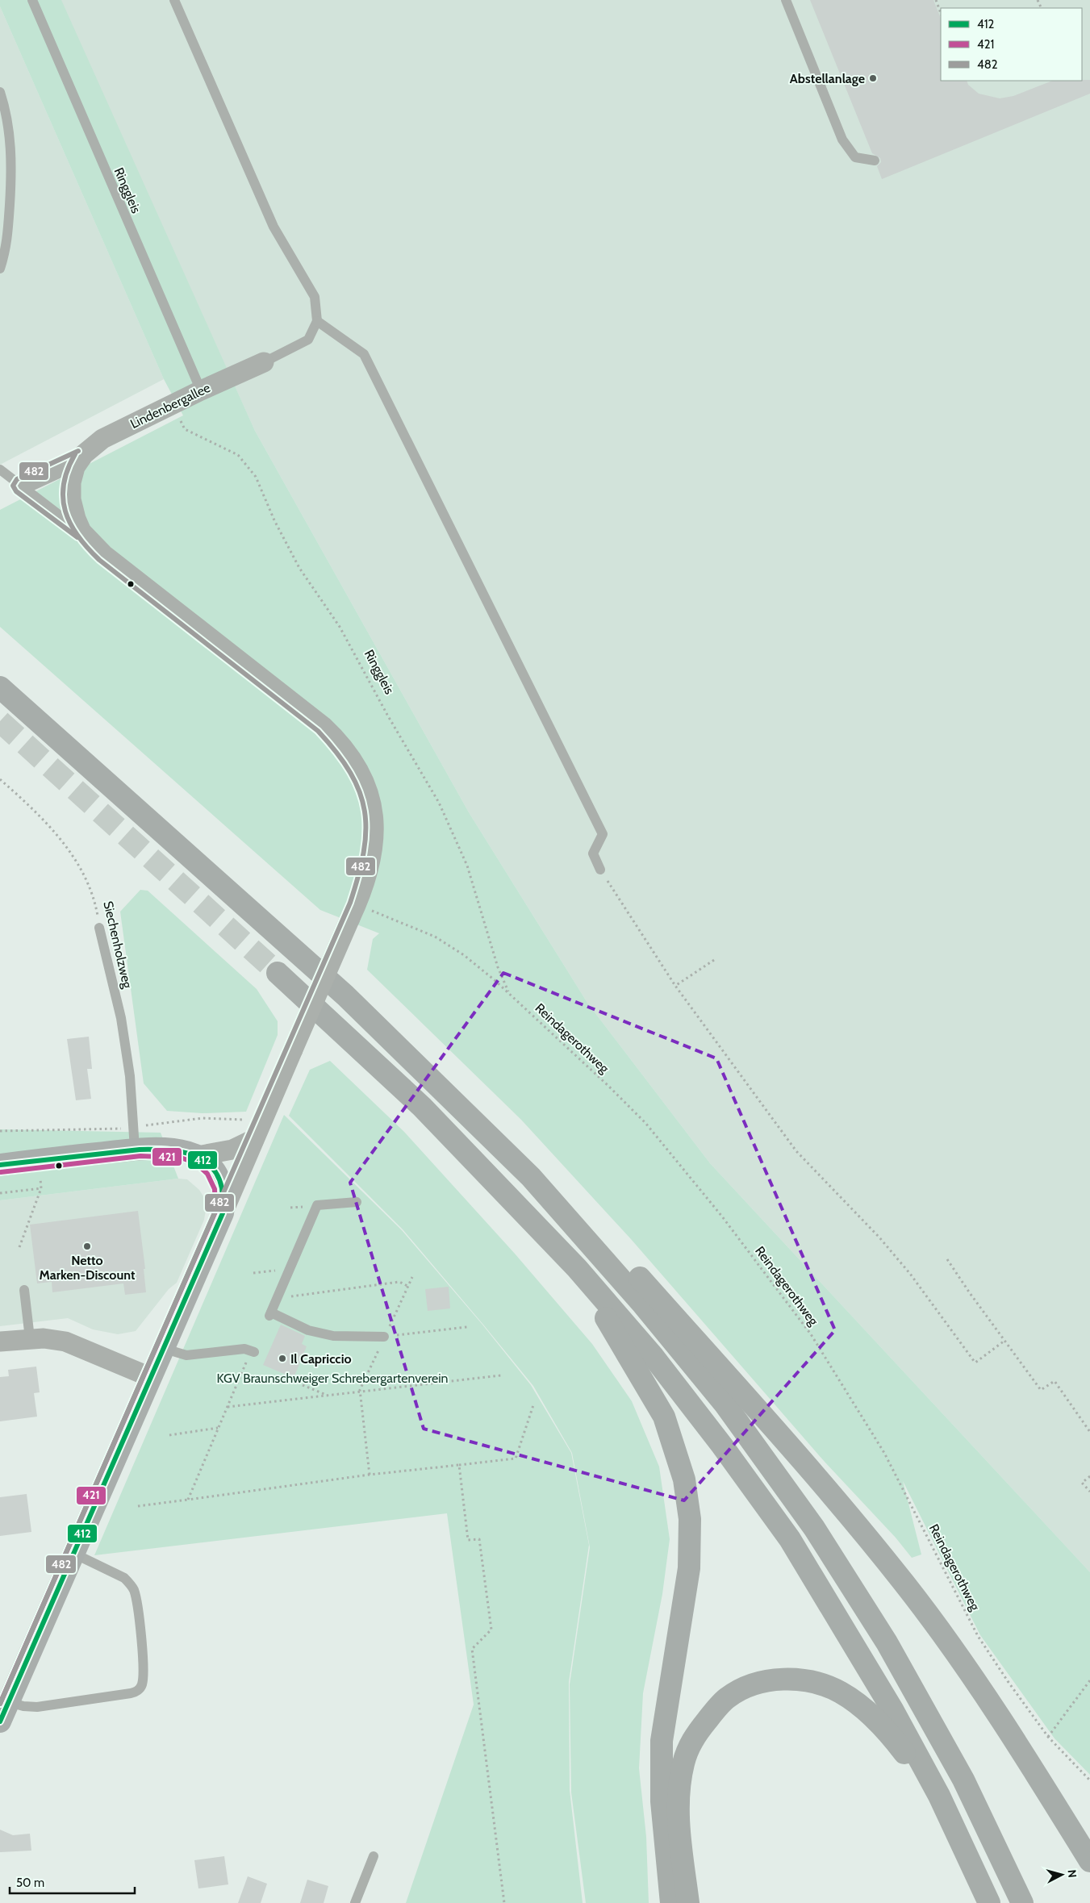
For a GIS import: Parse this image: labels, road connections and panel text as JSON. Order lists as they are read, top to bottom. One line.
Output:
{"streets":{"street":["Lindenbergallee"],"lane":["Ringgleis","Siechenholzweg"],"path":["Reindagerothweg"]},"crossings":[["Ringgleis","Lindenbergallee"],["Ringgleis","Reindagerothweg"],["Lindenbergallee","Reindagerothweg"]],"parks":["KGV Braunschweiger Schrebergartenverein"],"places":["Abstellanlage","Netto Marken-Discount","Il Capriccio"],"lines":["transit line 482","transit line 412","transit line 421"],"legend":["412","421","482"],"scale_bar":"50 m","north":"right"}
